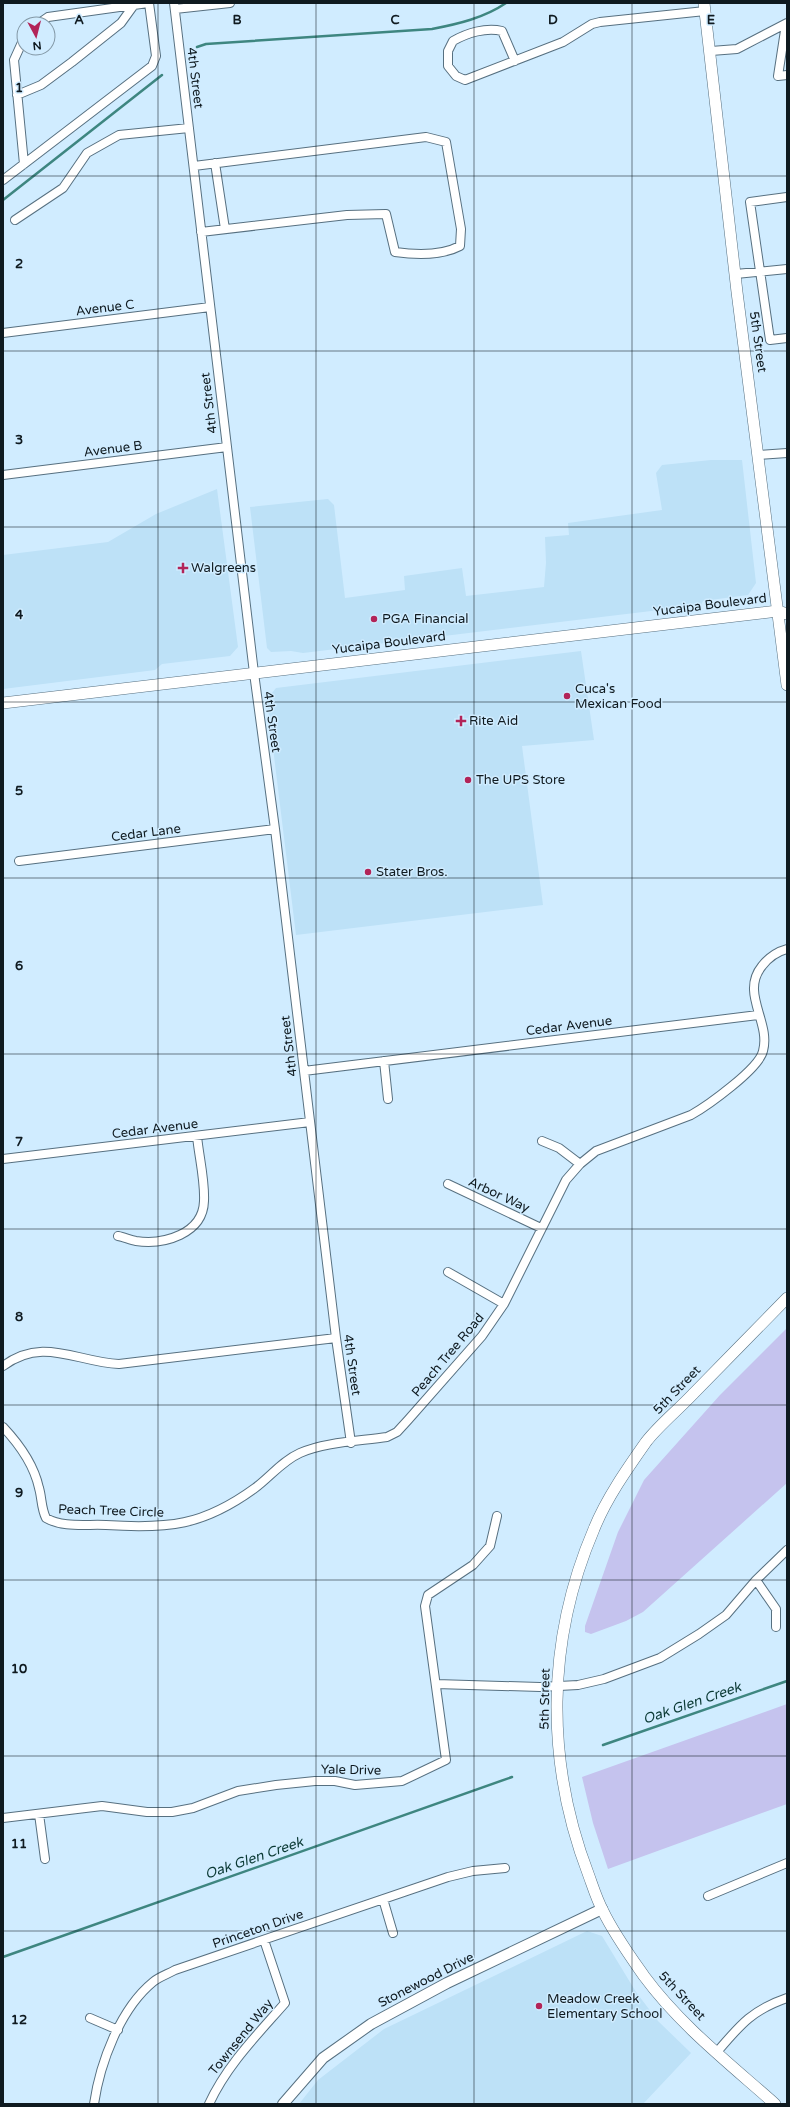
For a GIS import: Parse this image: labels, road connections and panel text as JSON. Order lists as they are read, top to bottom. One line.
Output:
{"streets":{"main road":["5th Street","Yucaipa Boulevard"],"street":["4th Street","Avenue C","Avenue B","Cedar Lane","Cedar Avenue","Arbor Way","Peach Tree Road","Peach Tree Circle","Yale Drive","Princeton Drive","Stonewood Drive","Townsend Way"]},"crossings":[["4th Street","Avenue C"],["4th Street","Avenue B"],["4th Street","Yucaipa Boulevard"],["4th Street","Cedar Lane"],["4th Street","Cedar Avenue"],["4th Street","Peach Tree Road"],["4th Street","Peach Tree Circle"],["5th Street","Yucaipa Boulevard"],["5th Street","Stonewood Drive"],["Cedar Avenue","Peach Tree Road"],["Arbor Way","Peach Tree Road"],["Peach Tree Road","Peach Tree Circle"],["Princeton Drive","Townsend Way"]],"water":["Oak Glen Creek"],"places":{"health":["Walgreens","Rite Aid"],"other":["PGA Financial","Cuca's Mexican Food","The UPS Store","Stater Bros.","Meadow Creek Elementary School"]},"north":"bottom","grid":{"columns":["A","B","C","D","E"],"rows":["1","2","3","4","5","6","7","8","9","10","11","12"]}}
